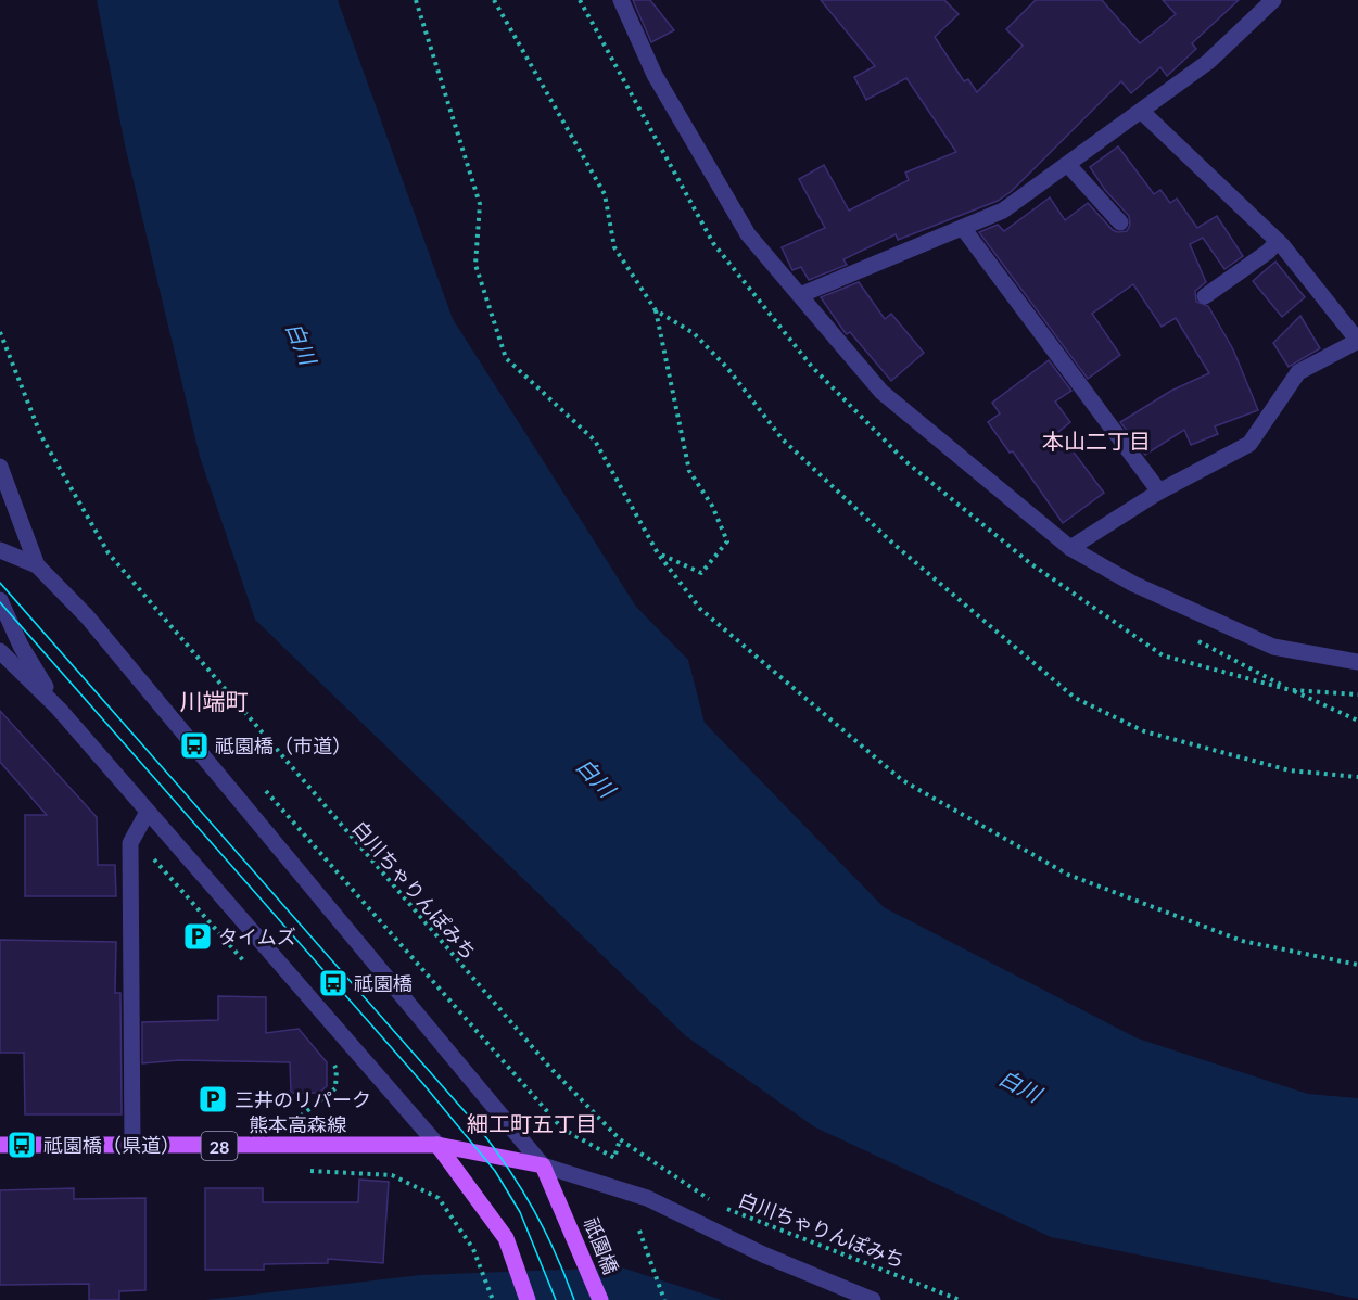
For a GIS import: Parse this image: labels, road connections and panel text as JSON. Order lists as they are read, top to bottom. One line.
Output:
{"streets":{"main road":["熊本高森線","28","祇園橋"],"path":["白川ちゃりんぽみち"]},"crossings":[["熊本高森線","祇園橋"]],"districts":["本山二丁目","川端町","細工町五丁目"],"water":["白川"],"places":{"bus stop":["祗園橋（市道）","祗園橋","祗園橋（県道）"],"parking":["タイムズ","三井のリパーク"]}}
